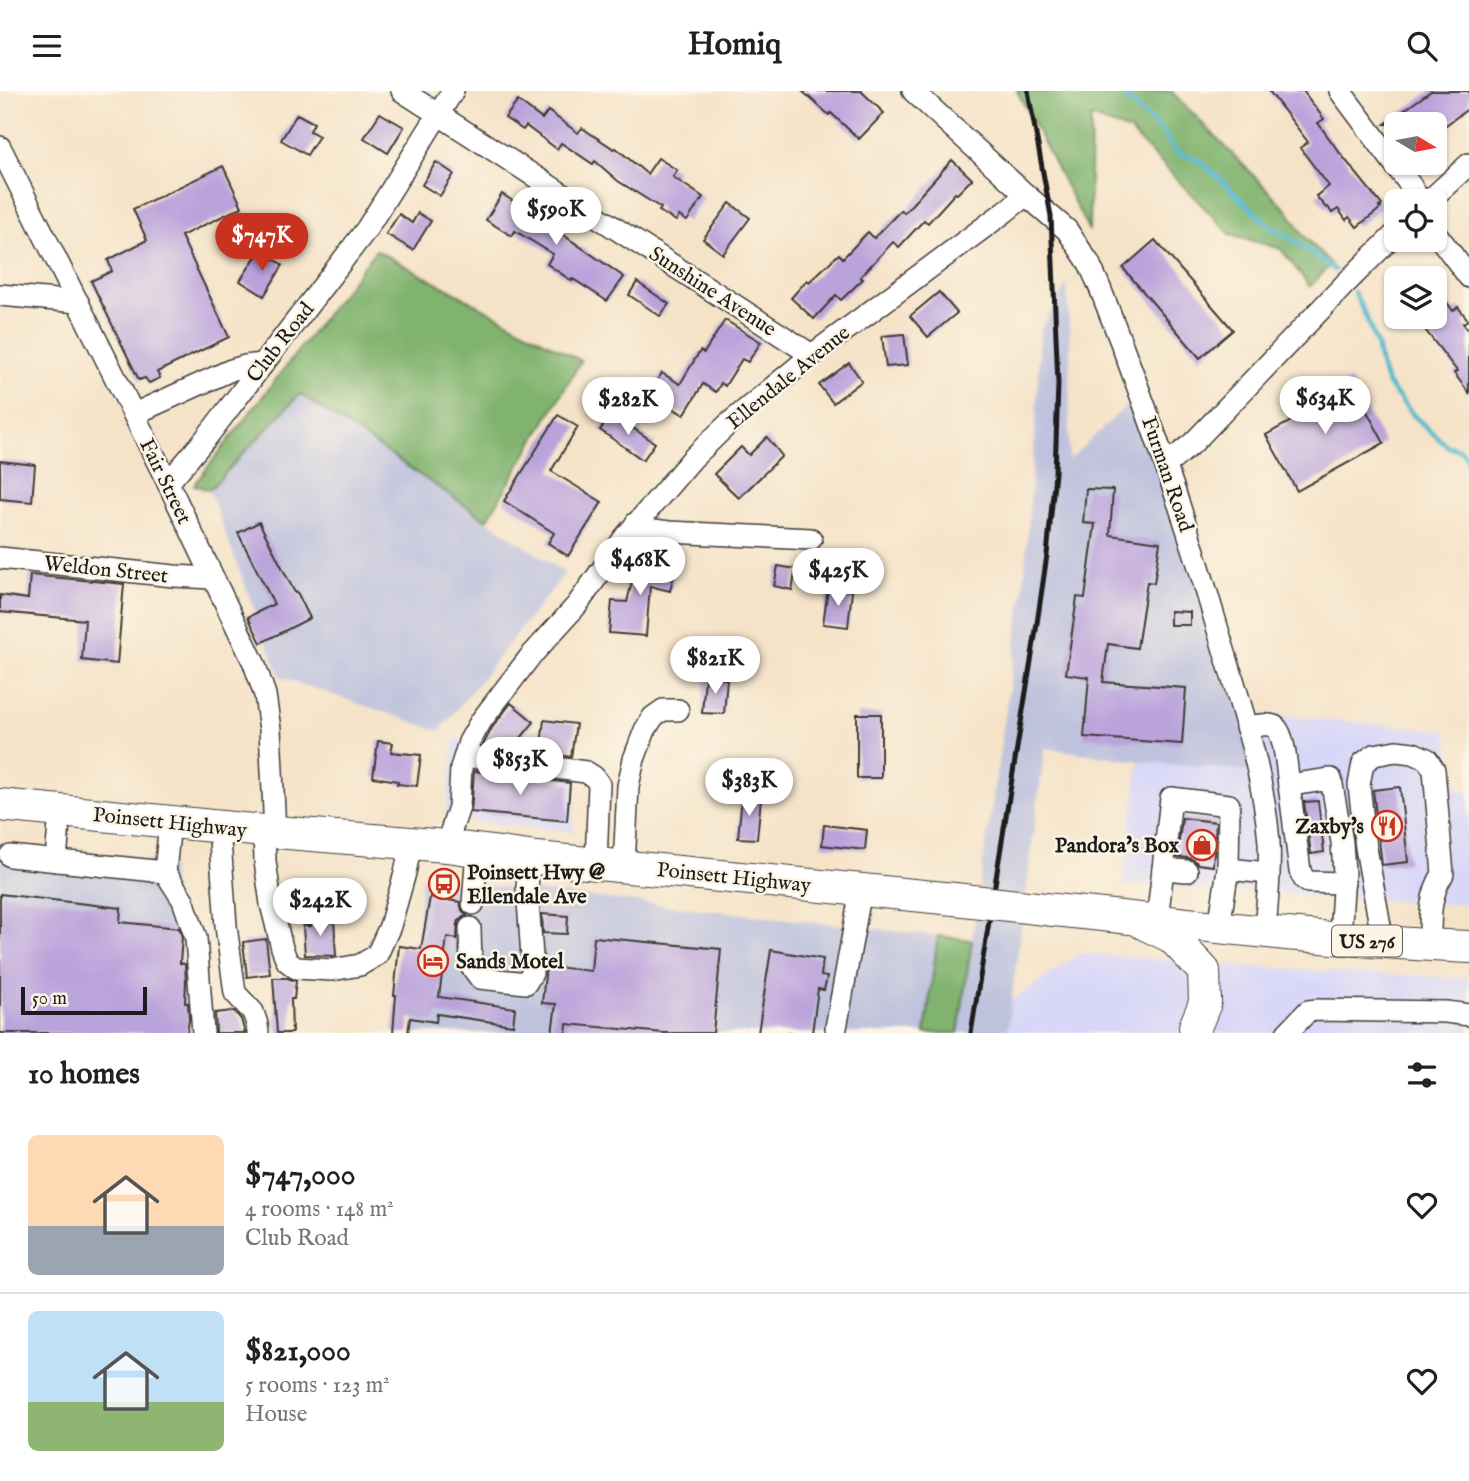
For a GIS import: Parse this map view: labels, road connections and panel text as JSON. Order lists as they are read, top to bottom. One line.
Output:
{"streets":{"highway":["Poinsett Highway","US 276"],"street":["Sunshine Avenue","Club Road","Ellendale Avenue","Furman Road","Fair Street","Weldon Street"]},"crossings":[["Sunshine Avenue","Club Road"],["Sunshine Avenue","Ellendale Avenue"],["Club Road","Fair Street"],["Ellendale Avenue","Furman Road"],["Ellendale Avenue","Poinsett Highway"],["Furman Road","Poinsett Highway"],["Fair Street","Weldon Street"],["Fair Street","Poinsett Highway"]],"places":{"restaurant":["Zaxby's"],"shop":["Pandora's Box"],"bus stop":["Poinsett Hwy @ Ellendale Ave"],"hotel":["Sands Motel"]},"scale_bar":"50 m","north":"right","page":{"header":"Homiq","price":["$590K","$747K","$634K","$282K","$468K","$425K","$821K","$853K","$383K","$242K"],"scale":"50 m","heading":"10 homes","list":[{"name":"$747,000","note":"4 rooms · 148 m² · Club Road"},{"name":"$821,000","note":"5 rooms · 123 m² · House"}]}}
